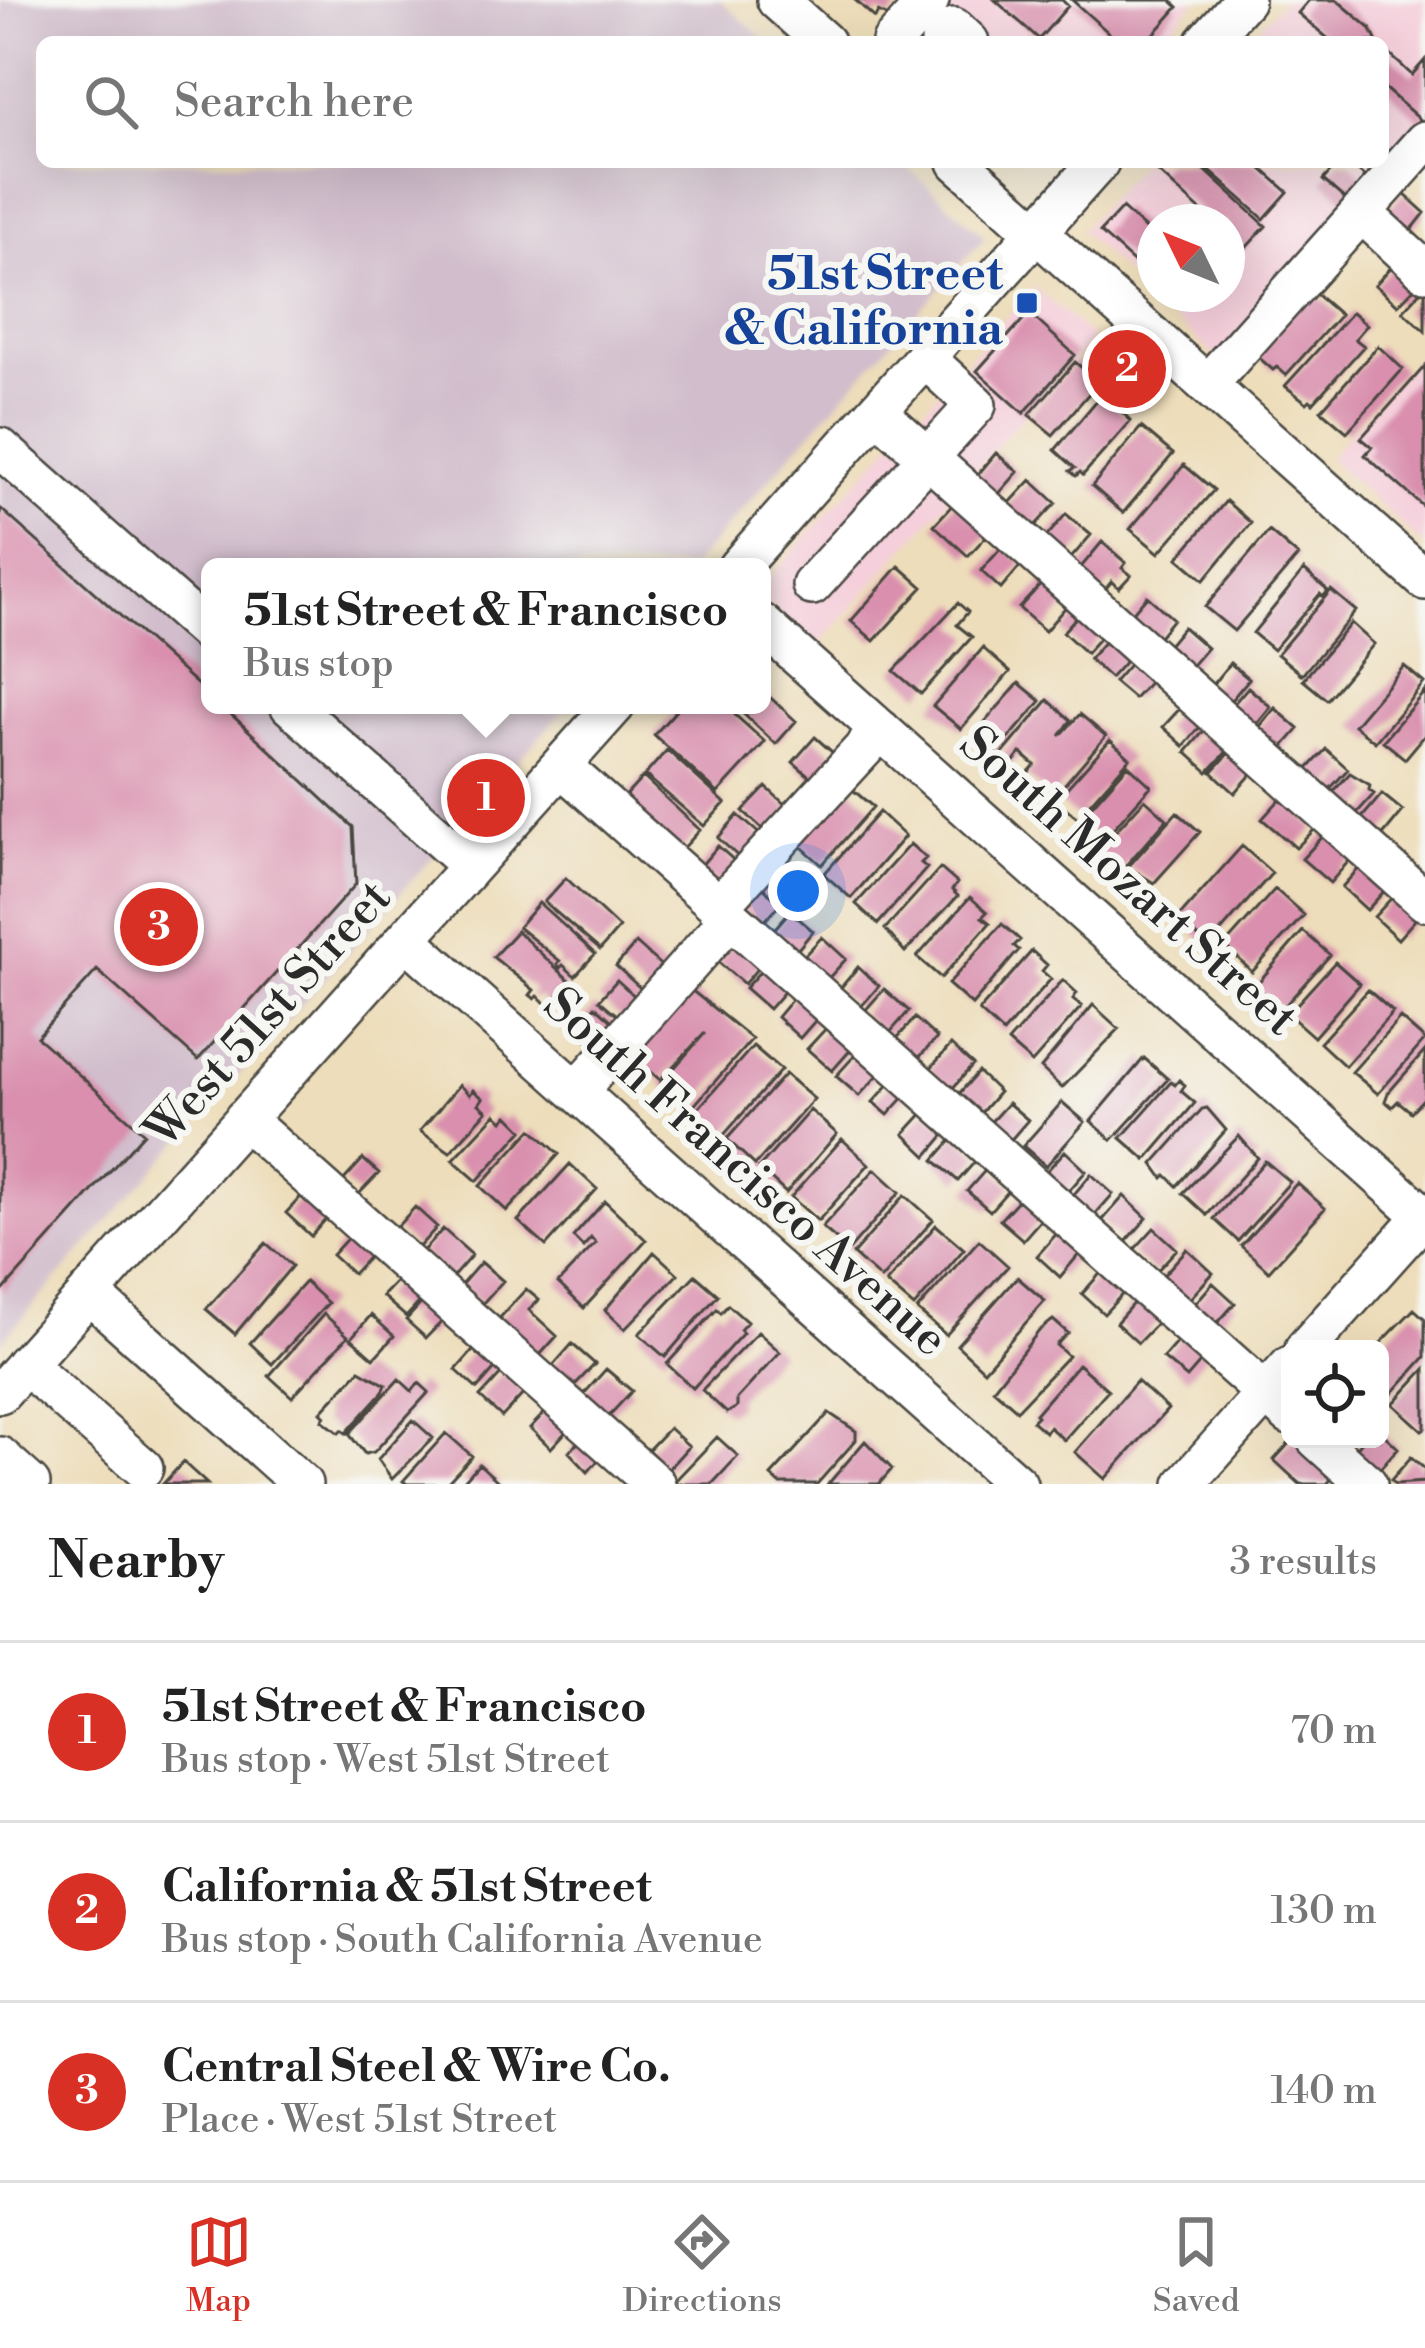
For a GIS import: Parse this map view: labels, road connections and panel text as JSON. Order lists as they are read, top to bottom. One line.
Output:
{"streets":{"street":["South Mozart Street","West 51st Street","South Francisco Avenue"]},"crossings":[["West 51st Street","South Francisco Avenue"]],"places":{"transit":["51st Street & California"]},"north":"top left","page":{"search":"Search here","pins":["2","1","3"],"popup":["51st Street & Francisco","Bus stop"],"heading":["Nearby","3 results"],"list":[{"mark":"1","name":"51st Street & Francisco","note":"Bus stop · West 51st Street","value":"70 m"},{"mark":"2","name":"California & 51st Street","note":"Bus stop · South California Avenue","value":"130 m"},{"mark":"3","name":"Central Steel & Wire Co.","note":"Place · West 51st Street","value":"140 m"}],"nav":["Map","Directions","Saved"]}}
